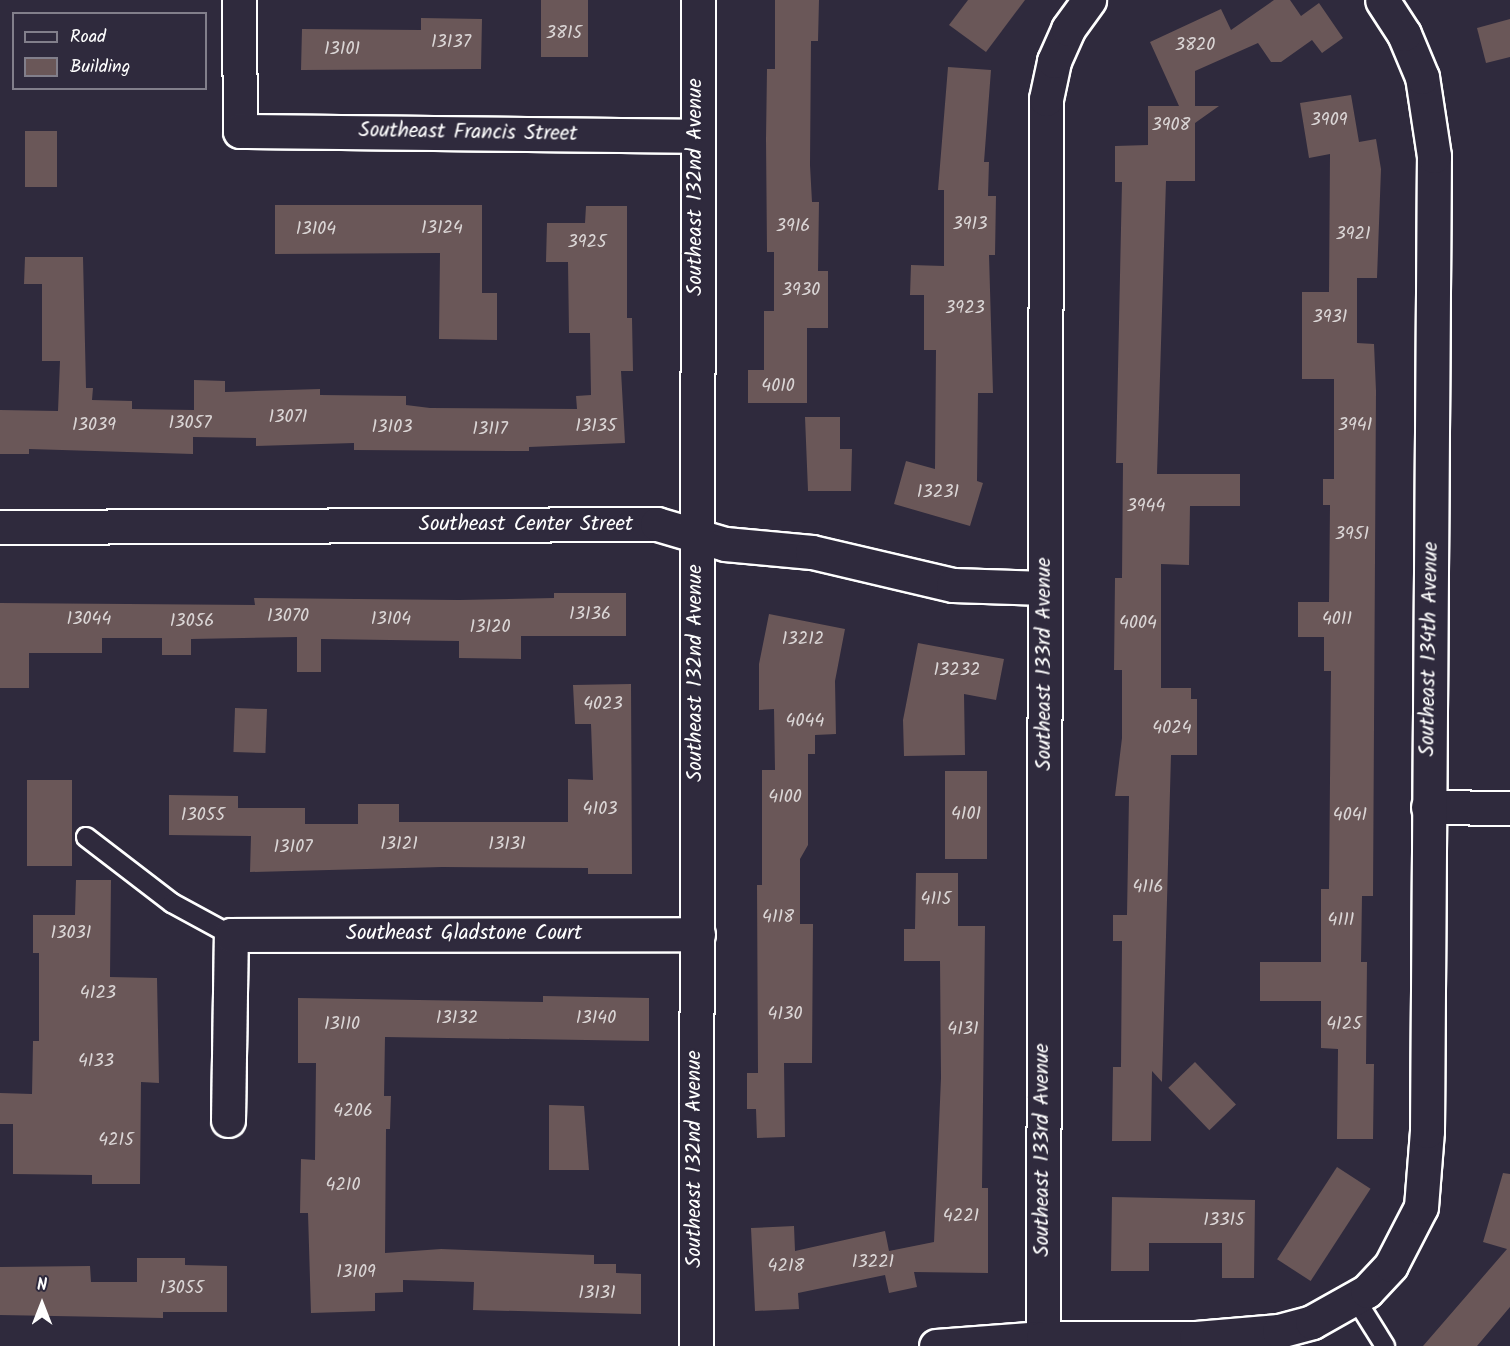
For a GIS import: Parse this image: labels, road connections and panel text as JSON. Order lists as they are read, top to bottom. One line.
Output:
{"streets":{"street":["Southeast Francis Street","Southeast 132nd Avenue","Southeast Center Street","Southeast 134th Avenue","Southeast 133rd Avenue","Southeast Gladstone Court"]},"crossings":[["Southeast Francis Street","Southeast 132nd Avenue"],["Southeast 132nd Avenue","Southeast Center Street"],["Southeast 132nd Avenue","Southeast Gladstone Court"],["Southeast Center Street","Southeast 133rd Avenue"],["Southeast 134th Avenue","Southeast 133rd Avenue"]],"house_numbers":["3815","13137","3820","13101","3909","3908","3913","3916","13124","13104","3921","3925","3930","3923","3931","4010","13071","13057","13039","3941","13135","13103","13117","13231","3944","3951","13136","13070","13044","13104","4011","13056","4004","13120","13212","13232","4023","4044","4024","4100","4103","4101","13055","4041","13121","13131","13107","4116","4115","4118","4111","13031","4123","4130","13132","13140","13110","4125","4131","4133","4206","4215","4210","4221","13315","13221","4218","13109","13055","13131"],"legend":["Road","Building"],"north":"top"}
